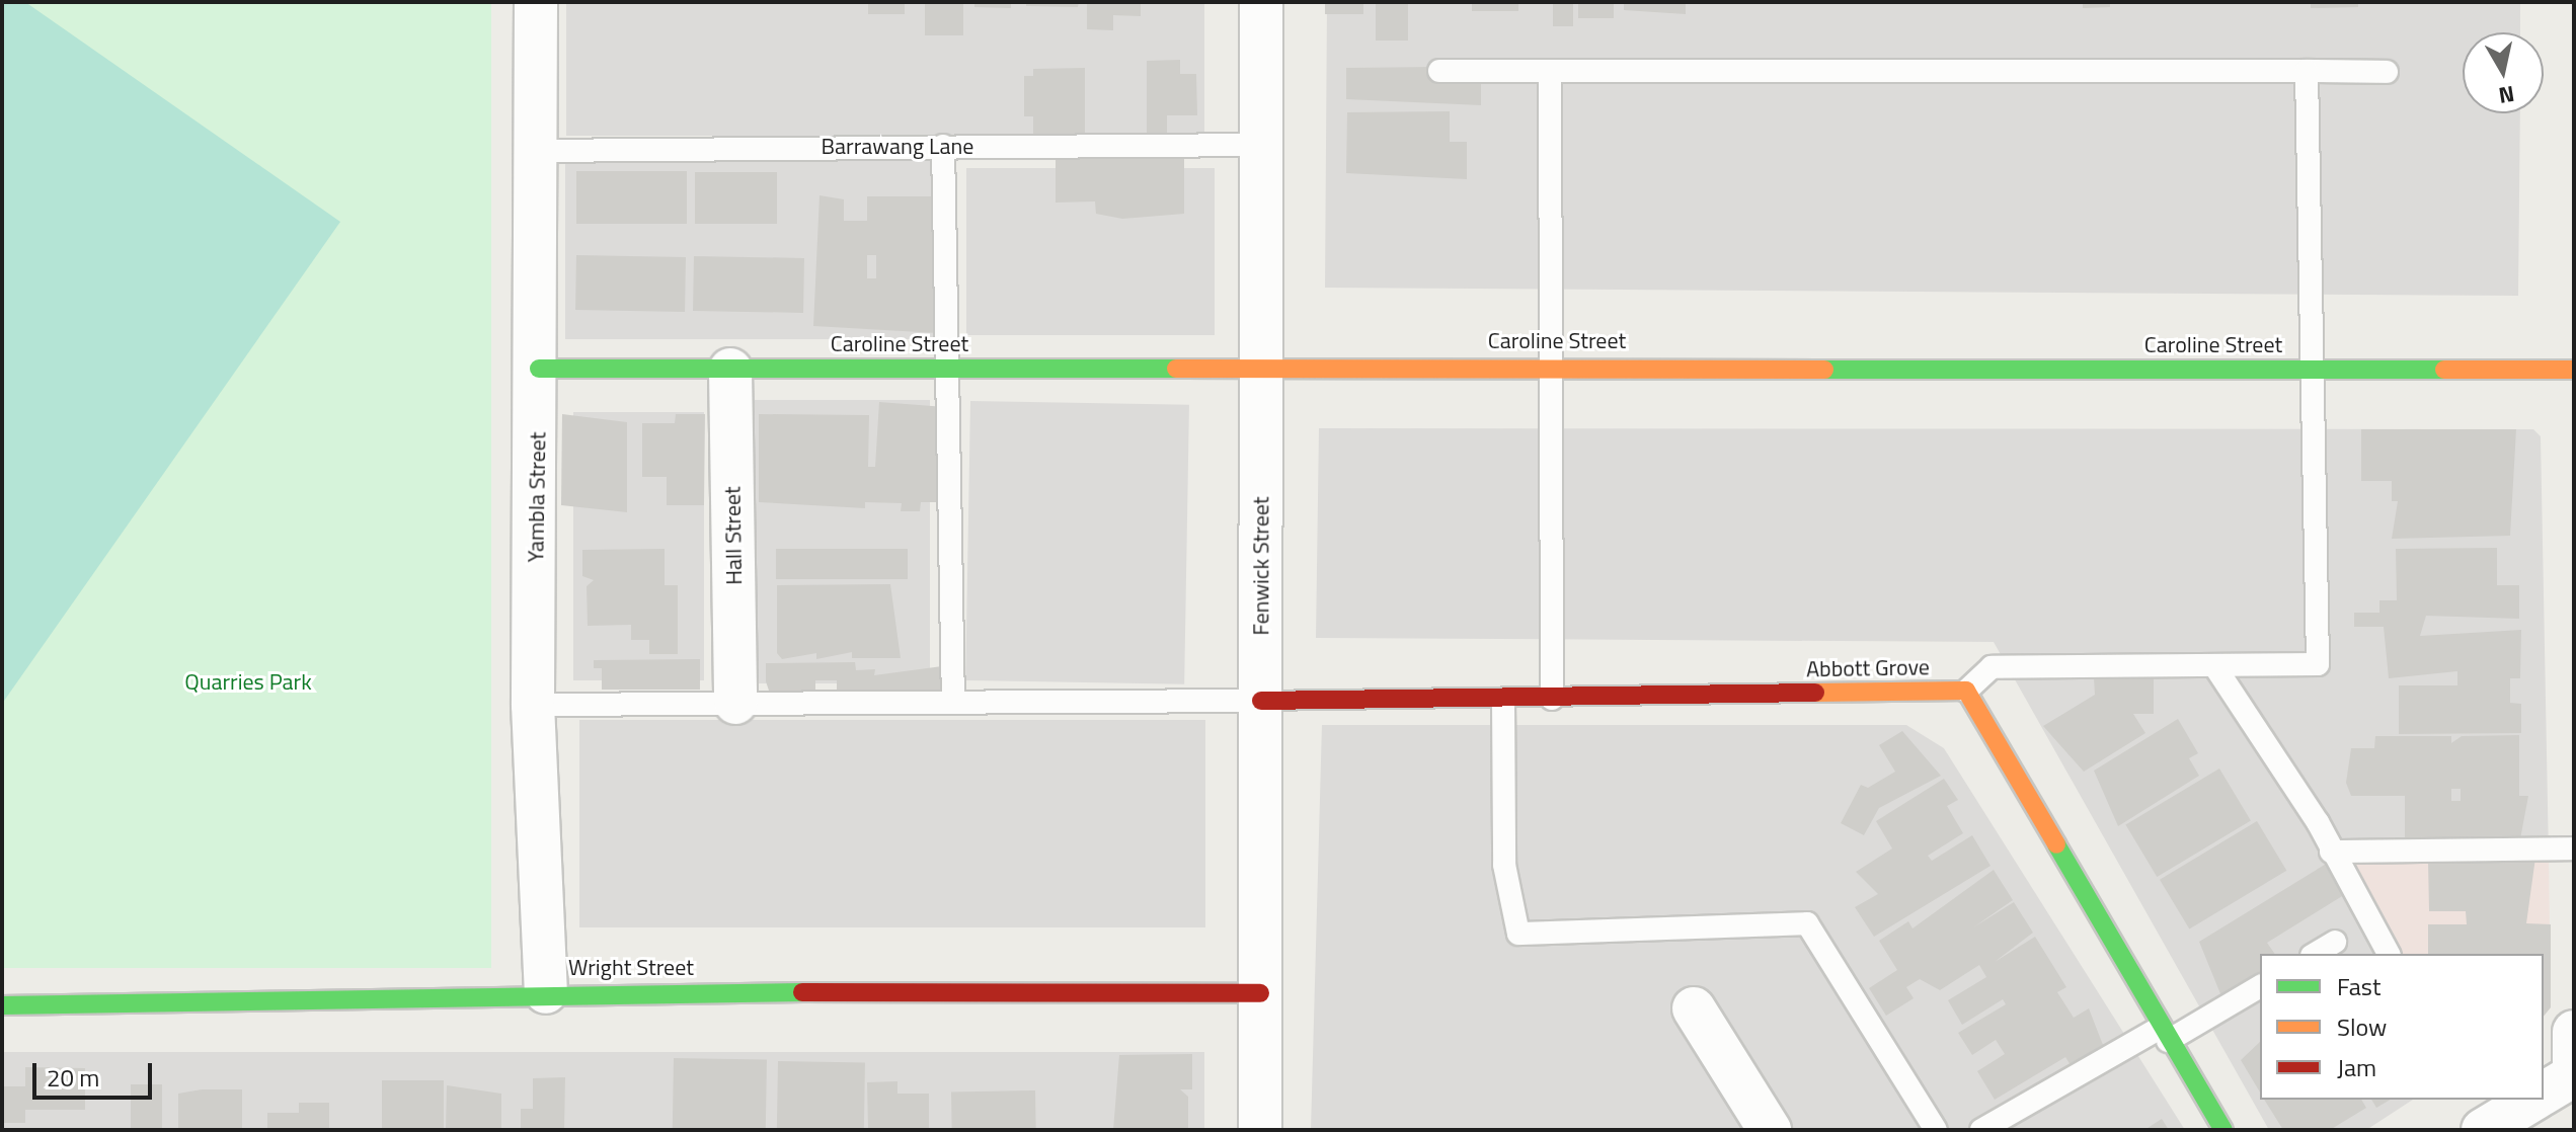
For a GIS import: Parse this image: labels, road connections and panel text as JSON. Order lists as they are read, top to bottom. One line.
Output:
{"streets":{"street":["Caroline Street","Yambla Street","Hall Street","Fenwick Street","Abbott Grove","Wright Street"],"lane":["Barrawang Lane"]},"crossings":[["Barrawang Lane","Yambla Street"],["Barrawang Lane","Fenwick Street"],["Caroline Street","Yambla Street"],["Caroline Street","Hall Street"],["Caroline Street","Fenwick Street"],["Yambla Street","Wright Street"],["Fenwick Street","Abbott Grove"],["Fenwick Street","Wright Street"]],"parks":["Quarries Park"],"legend":["Fast","Slow","Jam"],"scale_bar":"20 m","north":"bottom"}
